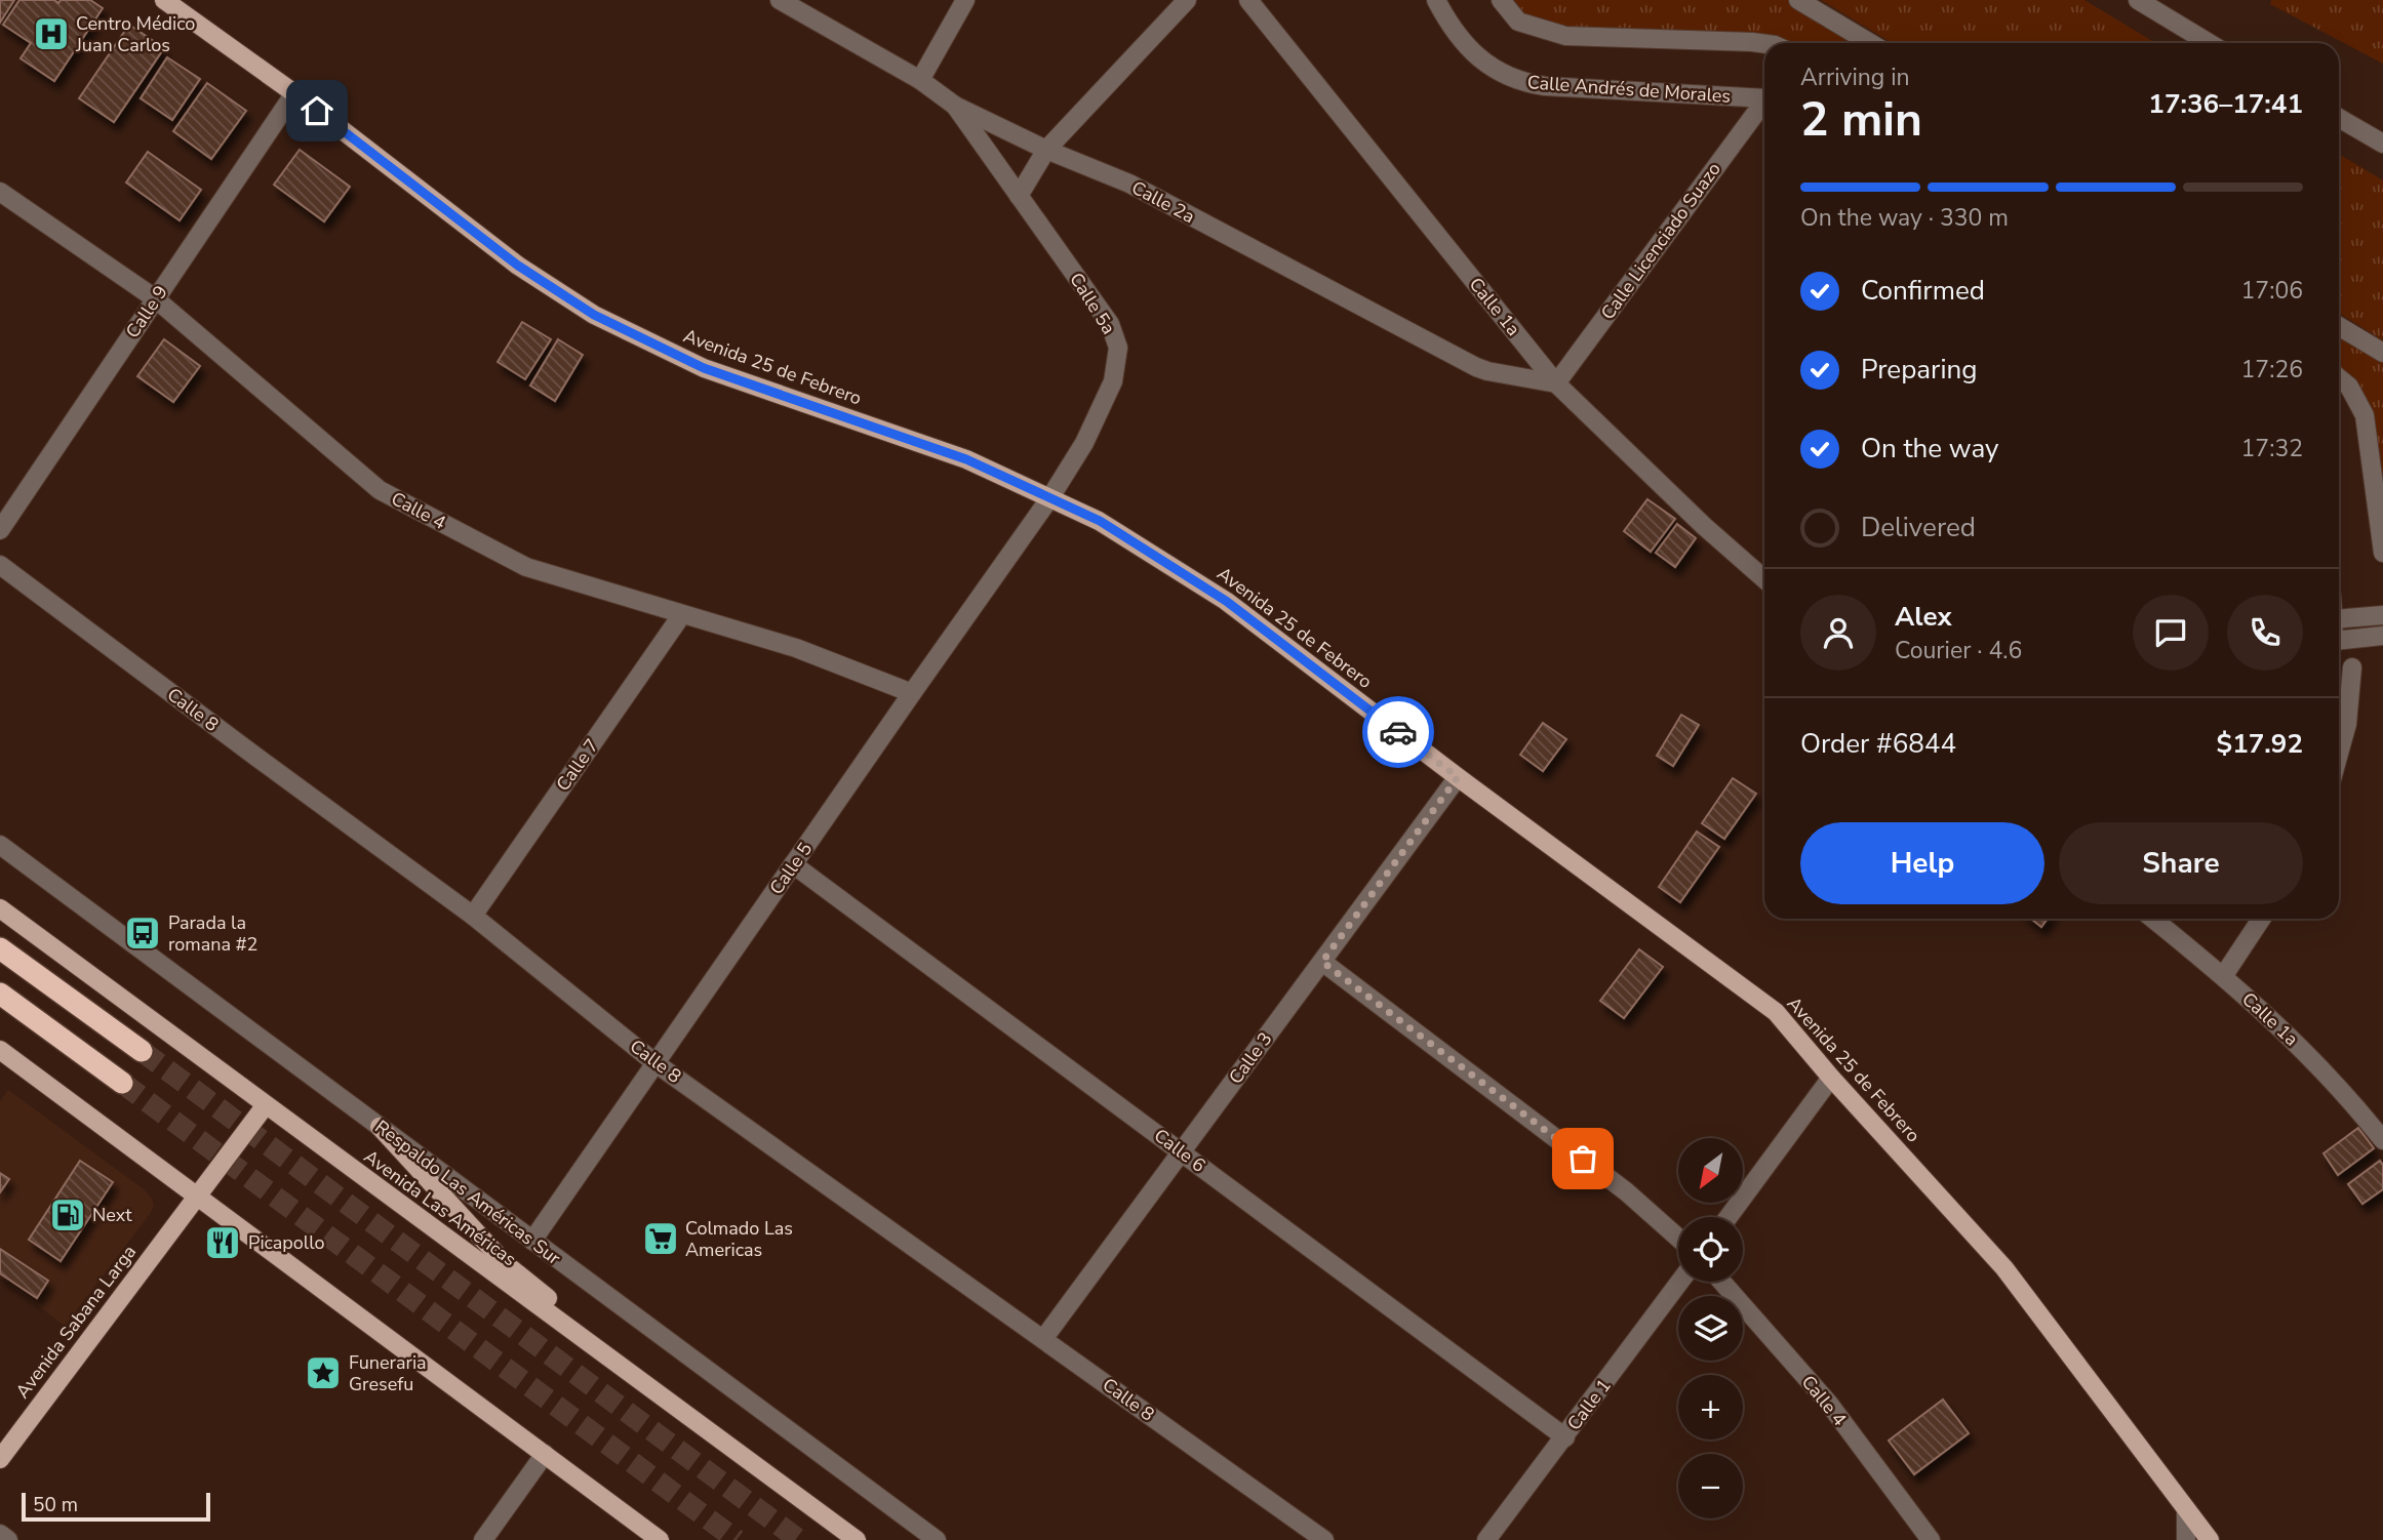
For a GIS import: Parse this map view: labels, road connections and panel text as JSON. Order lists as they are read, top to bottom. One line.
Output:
{"streets":{"main road":["Avenida 25 de Febrero","Avenida Las Américas","Avenida Sabana Larga"],"street":["Calle Andrés de Morales","Calle 2a","Calle Licenciado Suazo","Calle 5a","Calle 1a","Calle 9","Calle 4","Calle 8","Calle 7","Calle 5","Calle 3","Calle 6","Respaldo Las Américas Sur","Calle 1"]},"crossings":[["Calle 2a","Calle Licenciado Suazo"],["Calle 2a","Calle 5a"],["Calle 2a","Calle 1a"],["Calle Licenciado Suazo","Calle 1a"],["Calle 5a","Avenida 25 de Febrero"],["Calle 5a","Calle 5"],["Calle 9","Avenida 25 de Febrero"],["Calle 9","Calle 4"],["Avenida 25 de Febrero","Calle 5"],["Avenida 25 de Febrero","Calle 3"],["Calle 4","Calle 7"],["Calle 4","Calle 5"],["Calle 8","Calle 7"],["Calle 8","Calle 5"],["Calle 8","Calle 3"],["Calle 5","Calle 6"],["Calle 5","Respaldo Las Américas Sur"],["Calle 3","Calle 6"],["Calle 6","Calle 1"],["Avenida Las Américas","Avenida Sabana Larga"]],"places":{"hospital":["Centro Médico Juan Carlos"],"bus stop":["Parada la romana #2"],"fuel station":["Next"],"supermarket":["Colmado Las Americas"],"restaurant":["Picapollo"],"place":["Funeraria Gresefu"]},"scale_bar":"50 m","north":"bottom left","page":{"heading":["2 min","Arriving in","17:36–17:41"],"panel":["Alex","Courier · 4.6","Order #6844","$17.92"],"bar":"On the way · 330 m","list":[["Confirmed","17:06"],["Preparing","17:26"],["On the way","17:32"],"Delivered"],"buttons":["Help","Share"],"map_buttons":["+","−"],"scale":"50 m"}}
